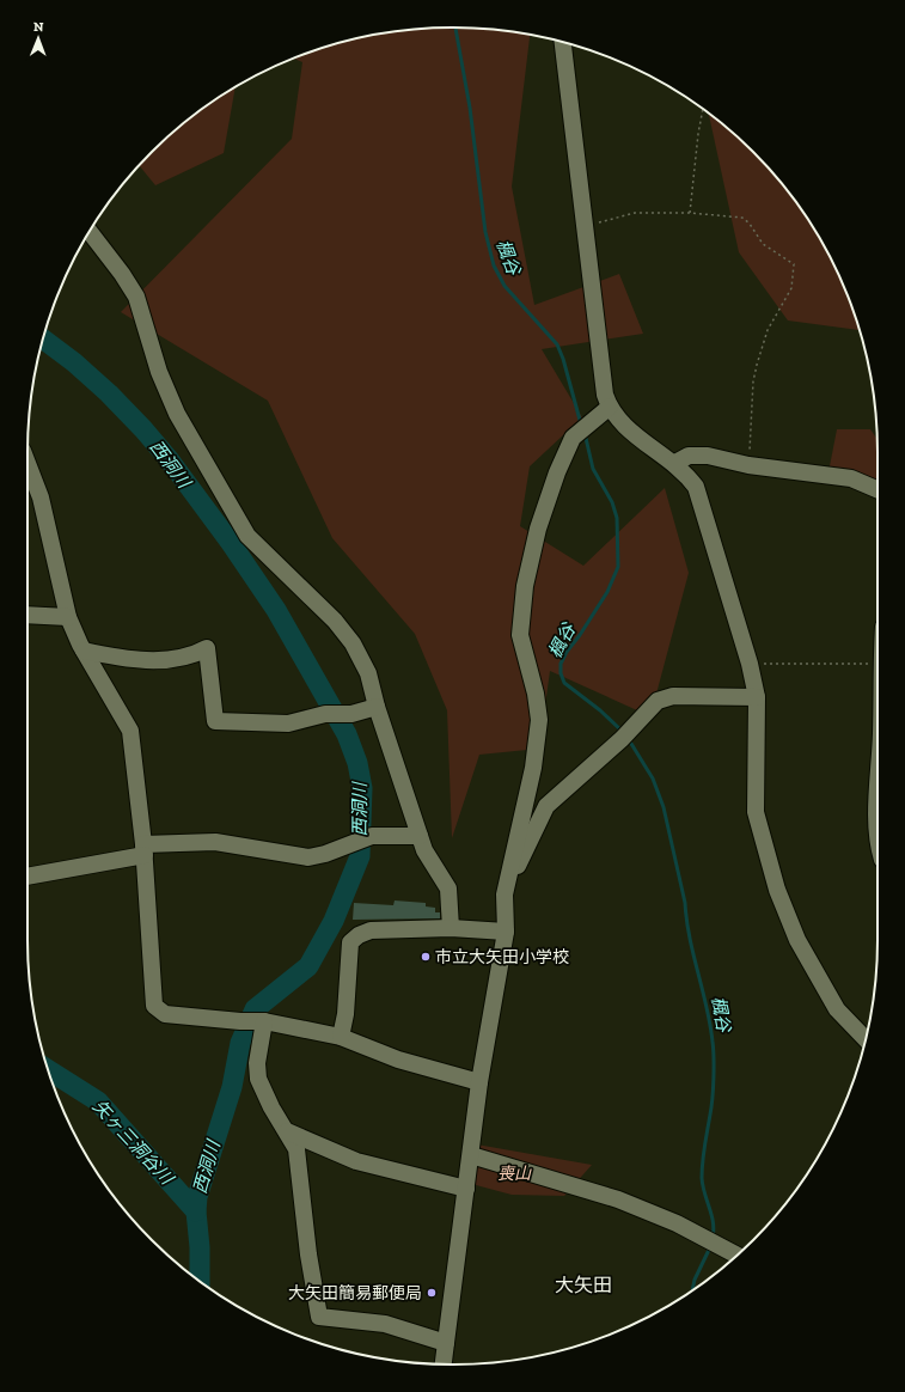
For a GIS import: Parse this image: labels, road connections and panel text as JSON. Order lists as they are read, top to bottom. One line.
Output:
{"districts":["大矢田"],"water":["楓谷","西洞川","矢ヶ三洞谷川"],"parks":["喪山"],"places":["市立大矢田小学校","大矢田簡易郵便局"],"north":"top"}
